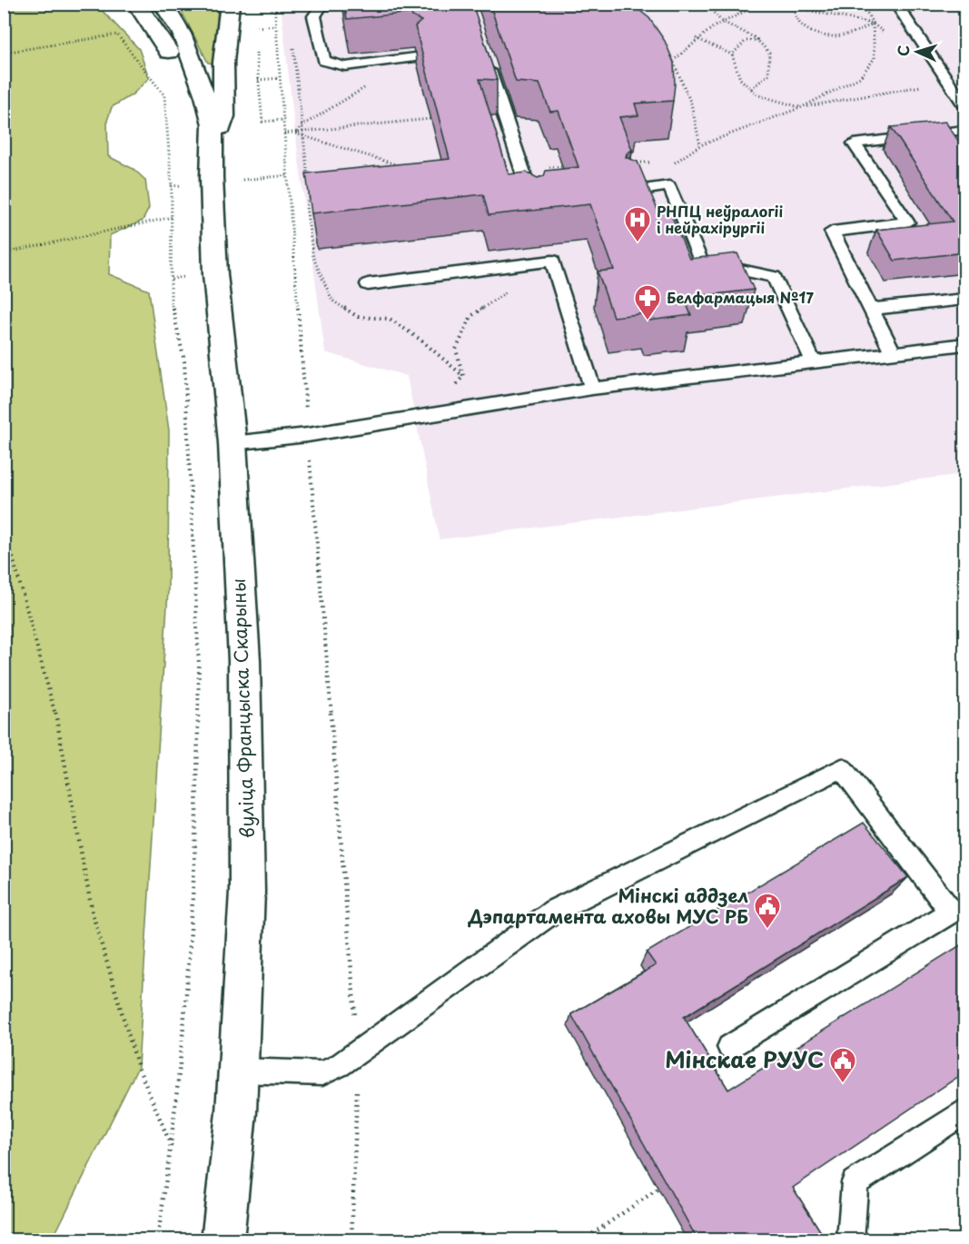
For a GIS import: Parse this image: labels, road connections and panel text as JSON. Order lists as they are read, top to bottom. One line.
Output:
{"streets":{"main road":["вуліца Францыска Скарыны"]},"places":{"hospital":["РНПЦ неўралогіі і нейрахірургіі"],"pharmacy":["Белфармацыя №17"],"public building":["Мінскі аддзел Дэпартамента аховы МУС РБ","Мінскае РУУС"]},"north":"left"}
